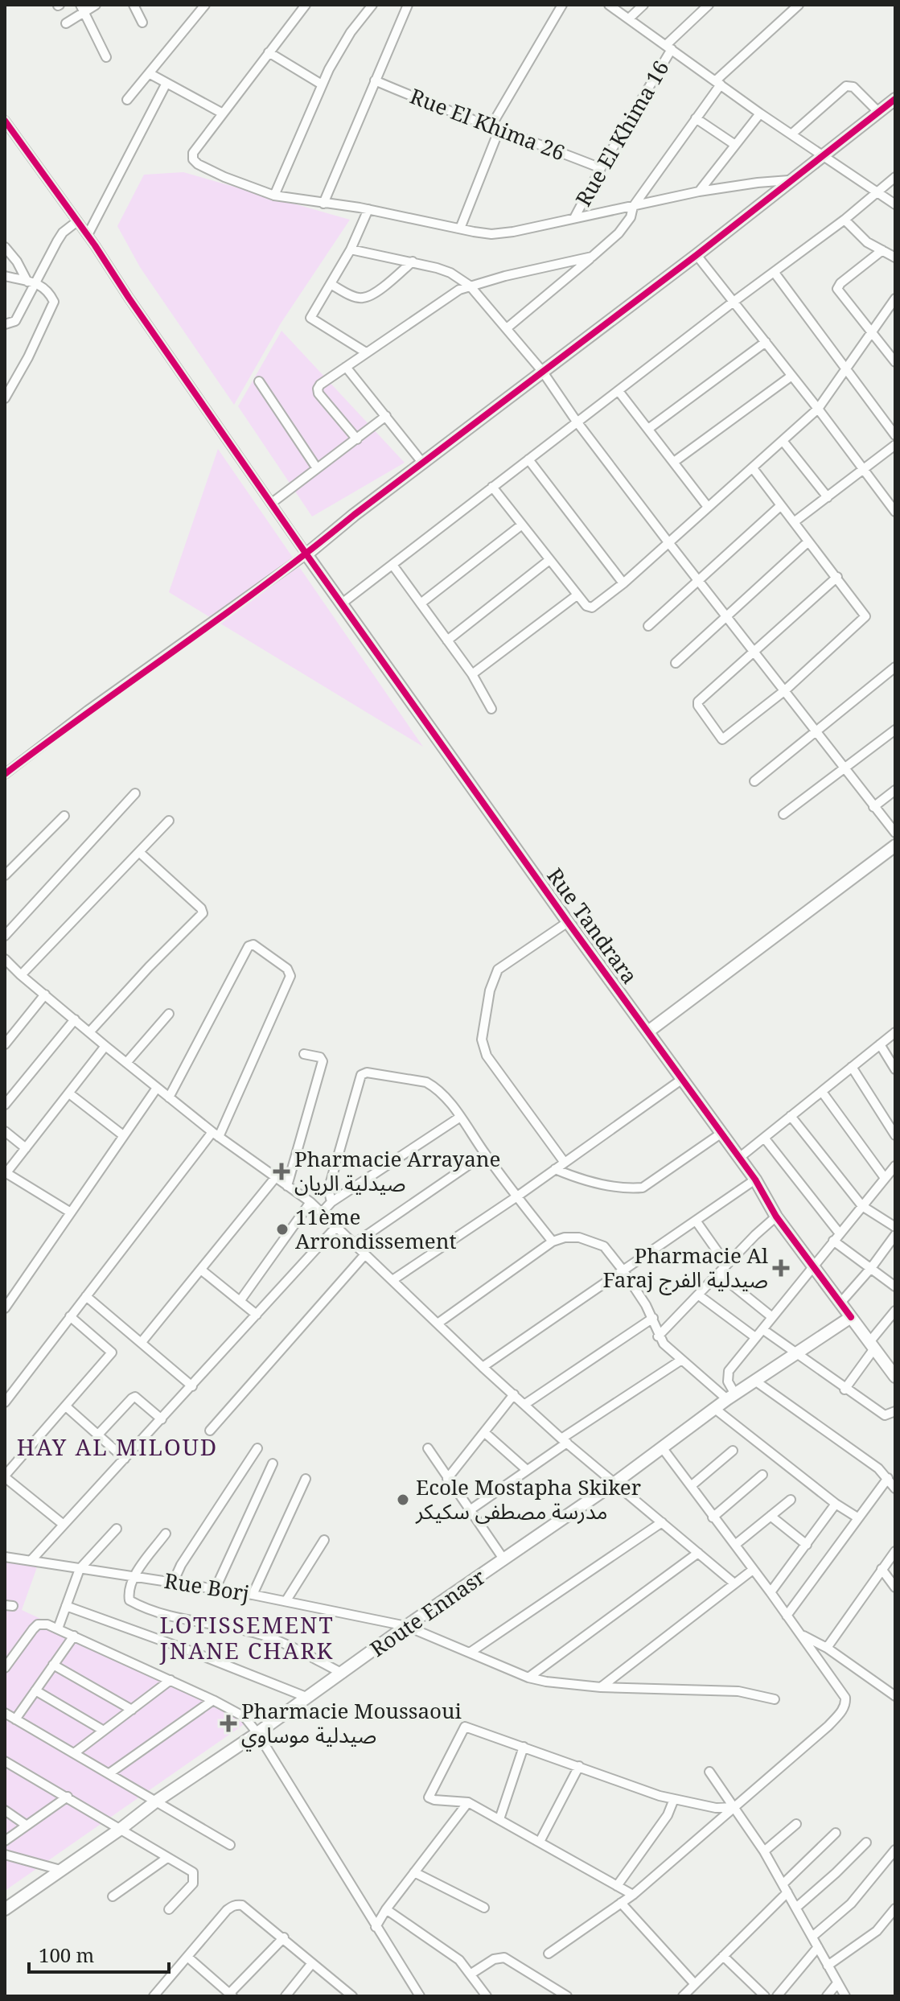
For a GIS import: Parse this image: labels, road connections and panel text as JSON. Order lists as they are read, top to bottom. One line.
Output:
{"streets":{"street":["Rue El Khima 26","Rue El Khima 16","Rue Tandrara","Rue Borj","Route Ennasr"]},"crossings":[["Rue El Khima 26","Rue El Khima 16"],["Rue Tandrara","Route Ennasr"],["Rue Borj","Route Ennasr"]],"districts":["HAY AL MILOUD","LOTISSEMENT JNANE CHARK"],"places":{"health":["Pharmacie Arrayane صيدلية الريان","Pharmacie Al Faraj صيدلية الفرج","Pharmacie Moussaoui صيدلية موساوي"],"other":["11ème Arrondissement","Ecole Mostapha Skiker مدرسة مصطفى سكيكر"]},"scale_bar":"100 m"}
